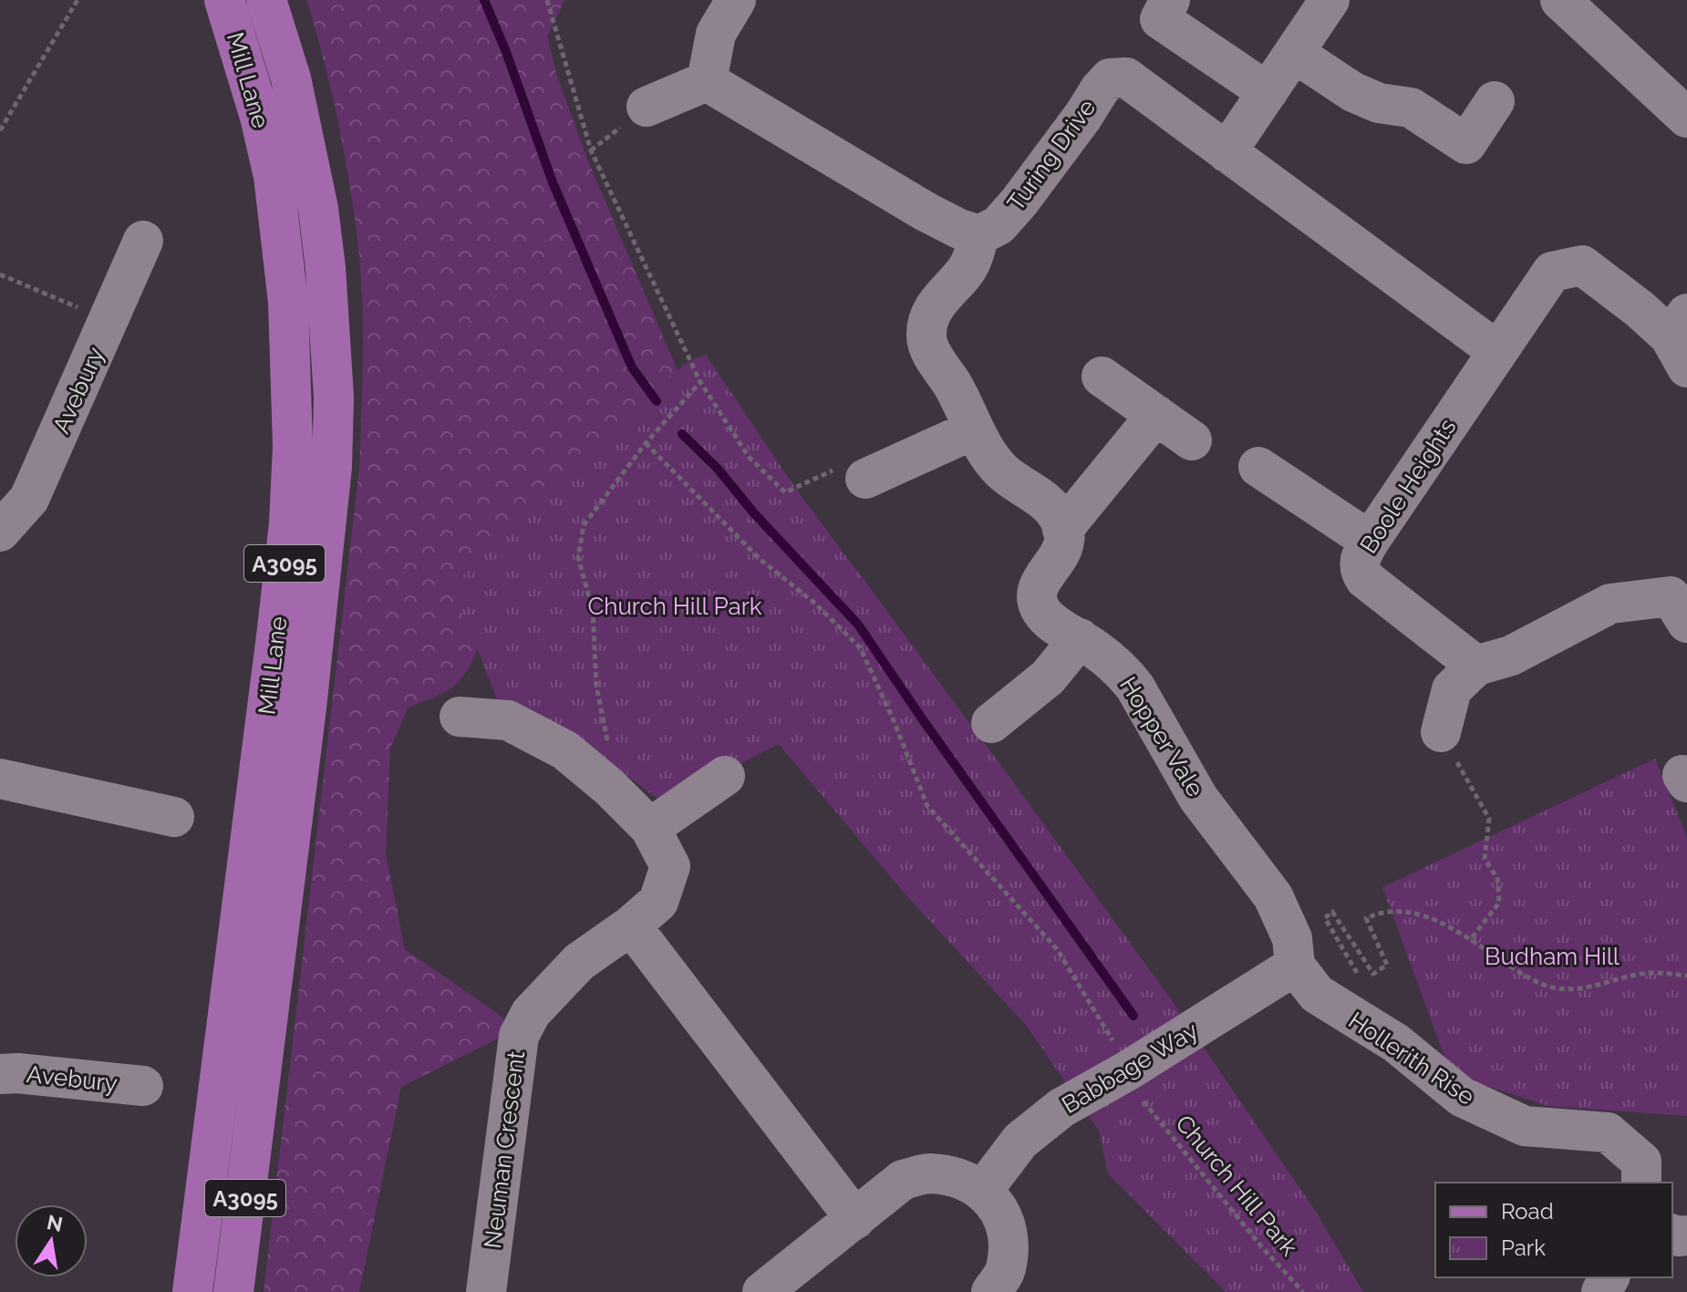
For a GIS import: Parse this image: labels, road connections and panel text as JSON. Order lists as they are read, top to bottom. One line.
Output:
{"streets":{"main road":["Mill Lane","A3095"],"street":["Turing Drive","Avebury","Boole Heights","Hopper Vale","Hollerith Rise","Babbage Way","Neuman Crescent"],"path":["Church Hill Park"]},"crossings":[["Hopper Vale","Hollerith Rise"],["Hopper Vale","Babbage Way"],["Hollerith Rise","Babbage Way"]],"parks":["Church Hill Park","Budham Hill"],"legend":["Road","Park"],"north":"top"}
